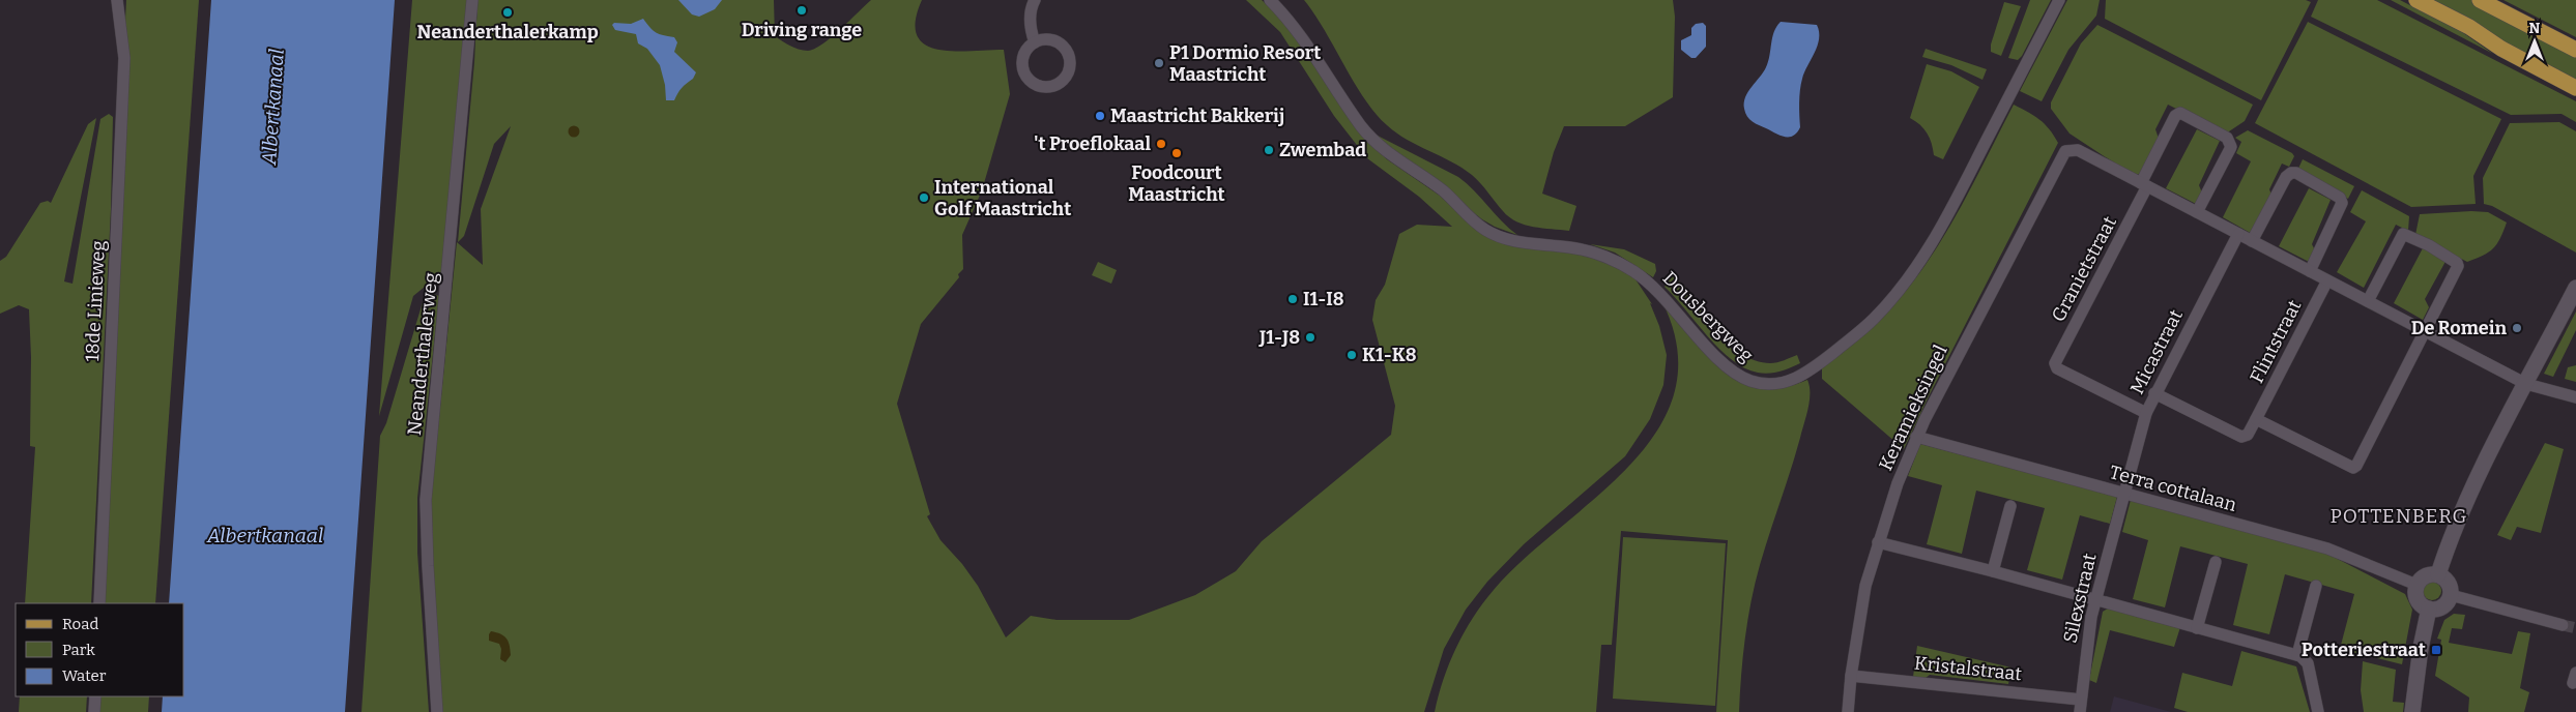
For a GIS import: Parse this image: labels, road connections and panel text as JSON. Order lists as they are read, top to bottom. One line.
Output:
{"streets":{"street":["Granietstraat","18de Linieweg","Dousbergweg","Flintstraat","Micastraat","Neanderthalerweg","Keramieksingel","Terra cottalaan","Silexstraat","Kristalstraat"]},"crossings":[["Granietstraat","Micastraat"],["Granietstraat","Keramieksingel"],["Flintstraat","Micastraat"],["Micastraat","Terra cottalaan"],["Micastraat","Silexstraat"],["Keramieksingel","Terra cottalaan"],["Keramieksingel","Kristalstraat"],["Terra cottalaan","Silexstraat"],["Silexstraat","Kristalstraat"]],"districts":["POTTENBERG"],"water":["Albertkanaal"],"places":{"other":["Driving range","Neanderthalerkamp","P1 Dormio Resort Maastricht","Maastricht Bakkerij","'t Proeflokaal","Zwembad","Foodcourt Maastricht","International Golf Maastricht","I1-I8","De Romein","J1-J8","K1-K8"],"transit":["Potteriestraat"]},"legend":["Road","Park","Water"],"north":"top"}
